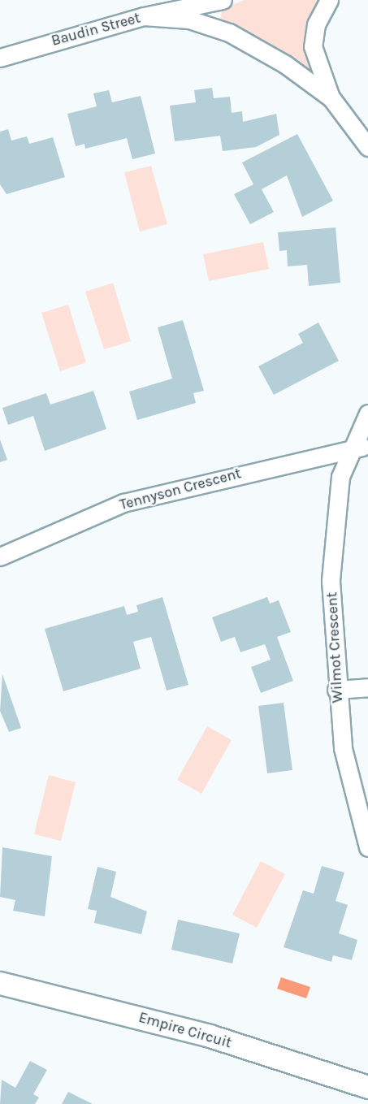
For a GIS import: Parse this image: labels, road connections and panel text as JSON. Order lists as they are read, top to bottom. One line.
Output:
{"streets":{"street":["Baudin Street","Tennyson Crescent","Wilmot Crescent","Empire Circuit"]},"crossings":[["Tennyson Crescent","Wilmot Crescent"]]}
